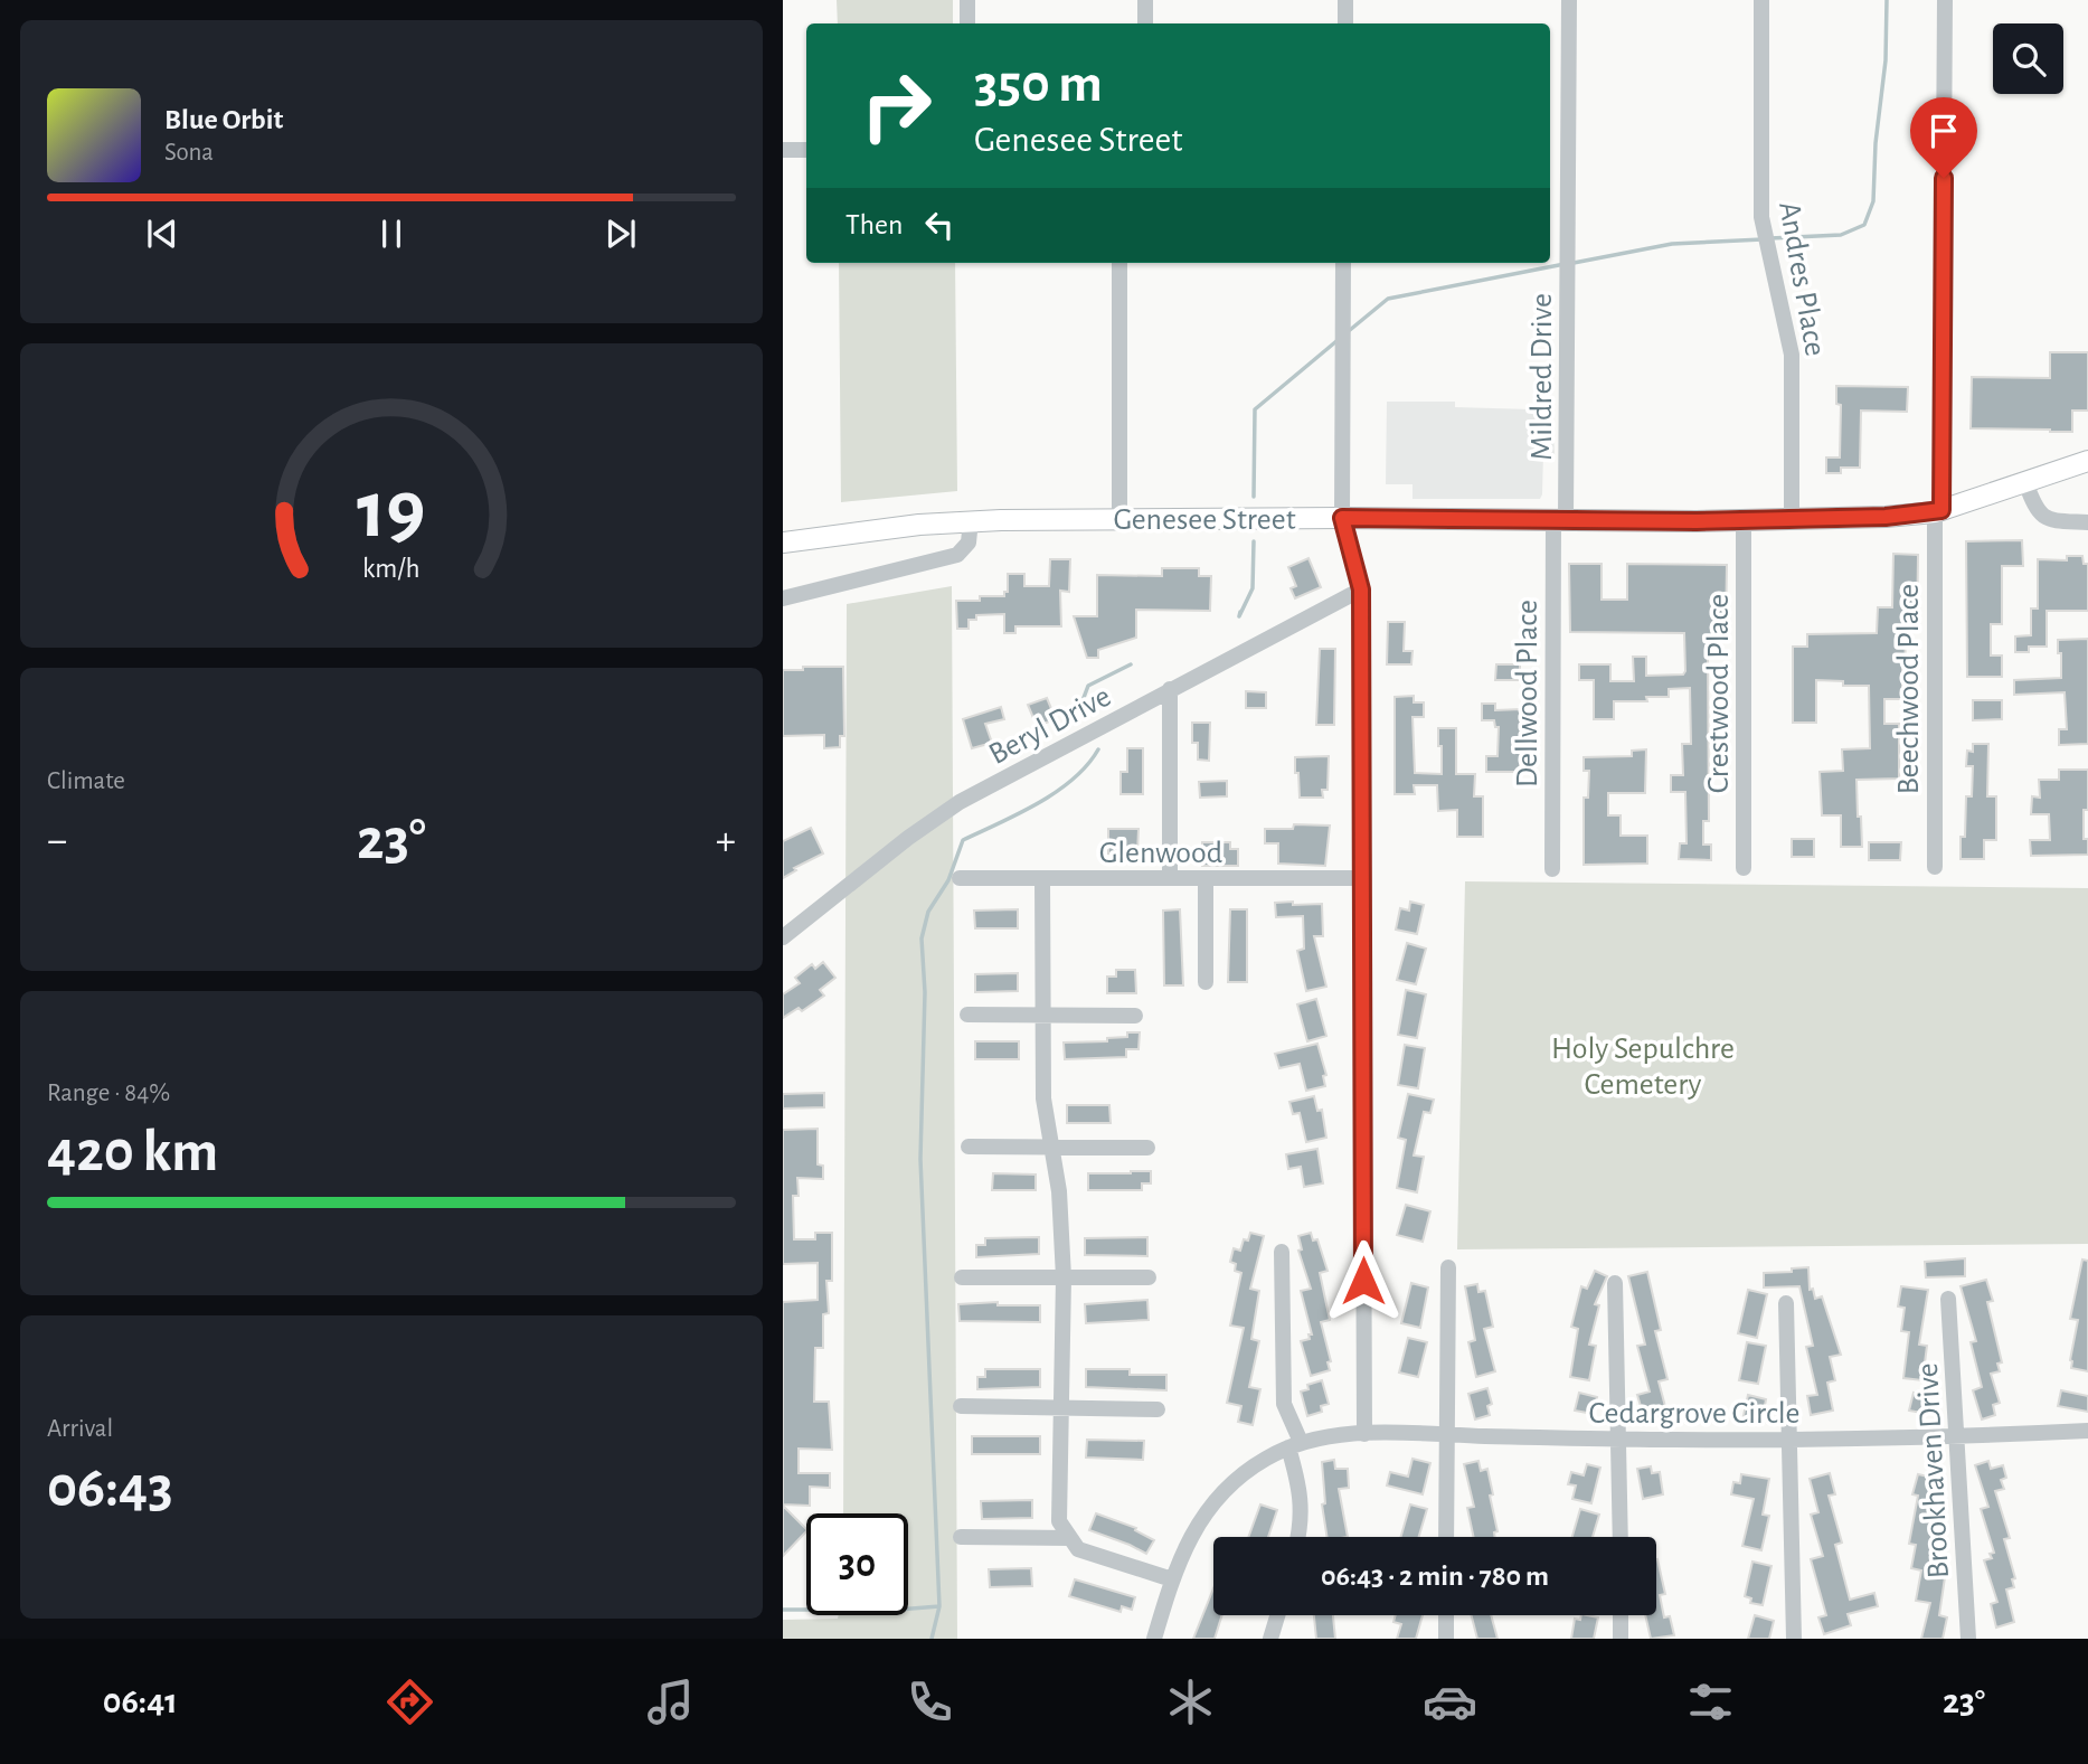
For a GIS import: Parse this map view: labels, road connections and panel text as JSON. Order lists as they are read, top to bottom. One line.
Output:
{"streets":{"main road":["Genesee Street"],"street":["Andres Place","Mildred Drive","Beechwood Place","Dellwood Place","Crestwood Place","Beryl Drive","Glenwood","Cedargrove Circle","Brookhaven Drive"]},"crossings":[["Andres Place","Genesee Street"],["Mildred Drive","Genesee Street"],["Mildred Drive","Dellwood Place"],["Genesee Street","Beechwood Place"],["Genesee Street","Dellwood Place"],["Genesee Street","Crestwood Place"],["Cedargrove Circle","Brookhaven Drive"]],"parks":["Holy Sepulchre Cemetery"],"page":{"turn":["350 m","Genesee Street"],"song":["Blue Orbit","Sona"],"then":"Then","tile":["Climate",["Range · 84%","420 km"],["Arrival","06:43"]],"heat":["−","23°","+"],"limit":"30","trip":"06:43 · 2 min · 780 m","tabs":["06:41","23°"],"gauge":["19","km/h"]}}
